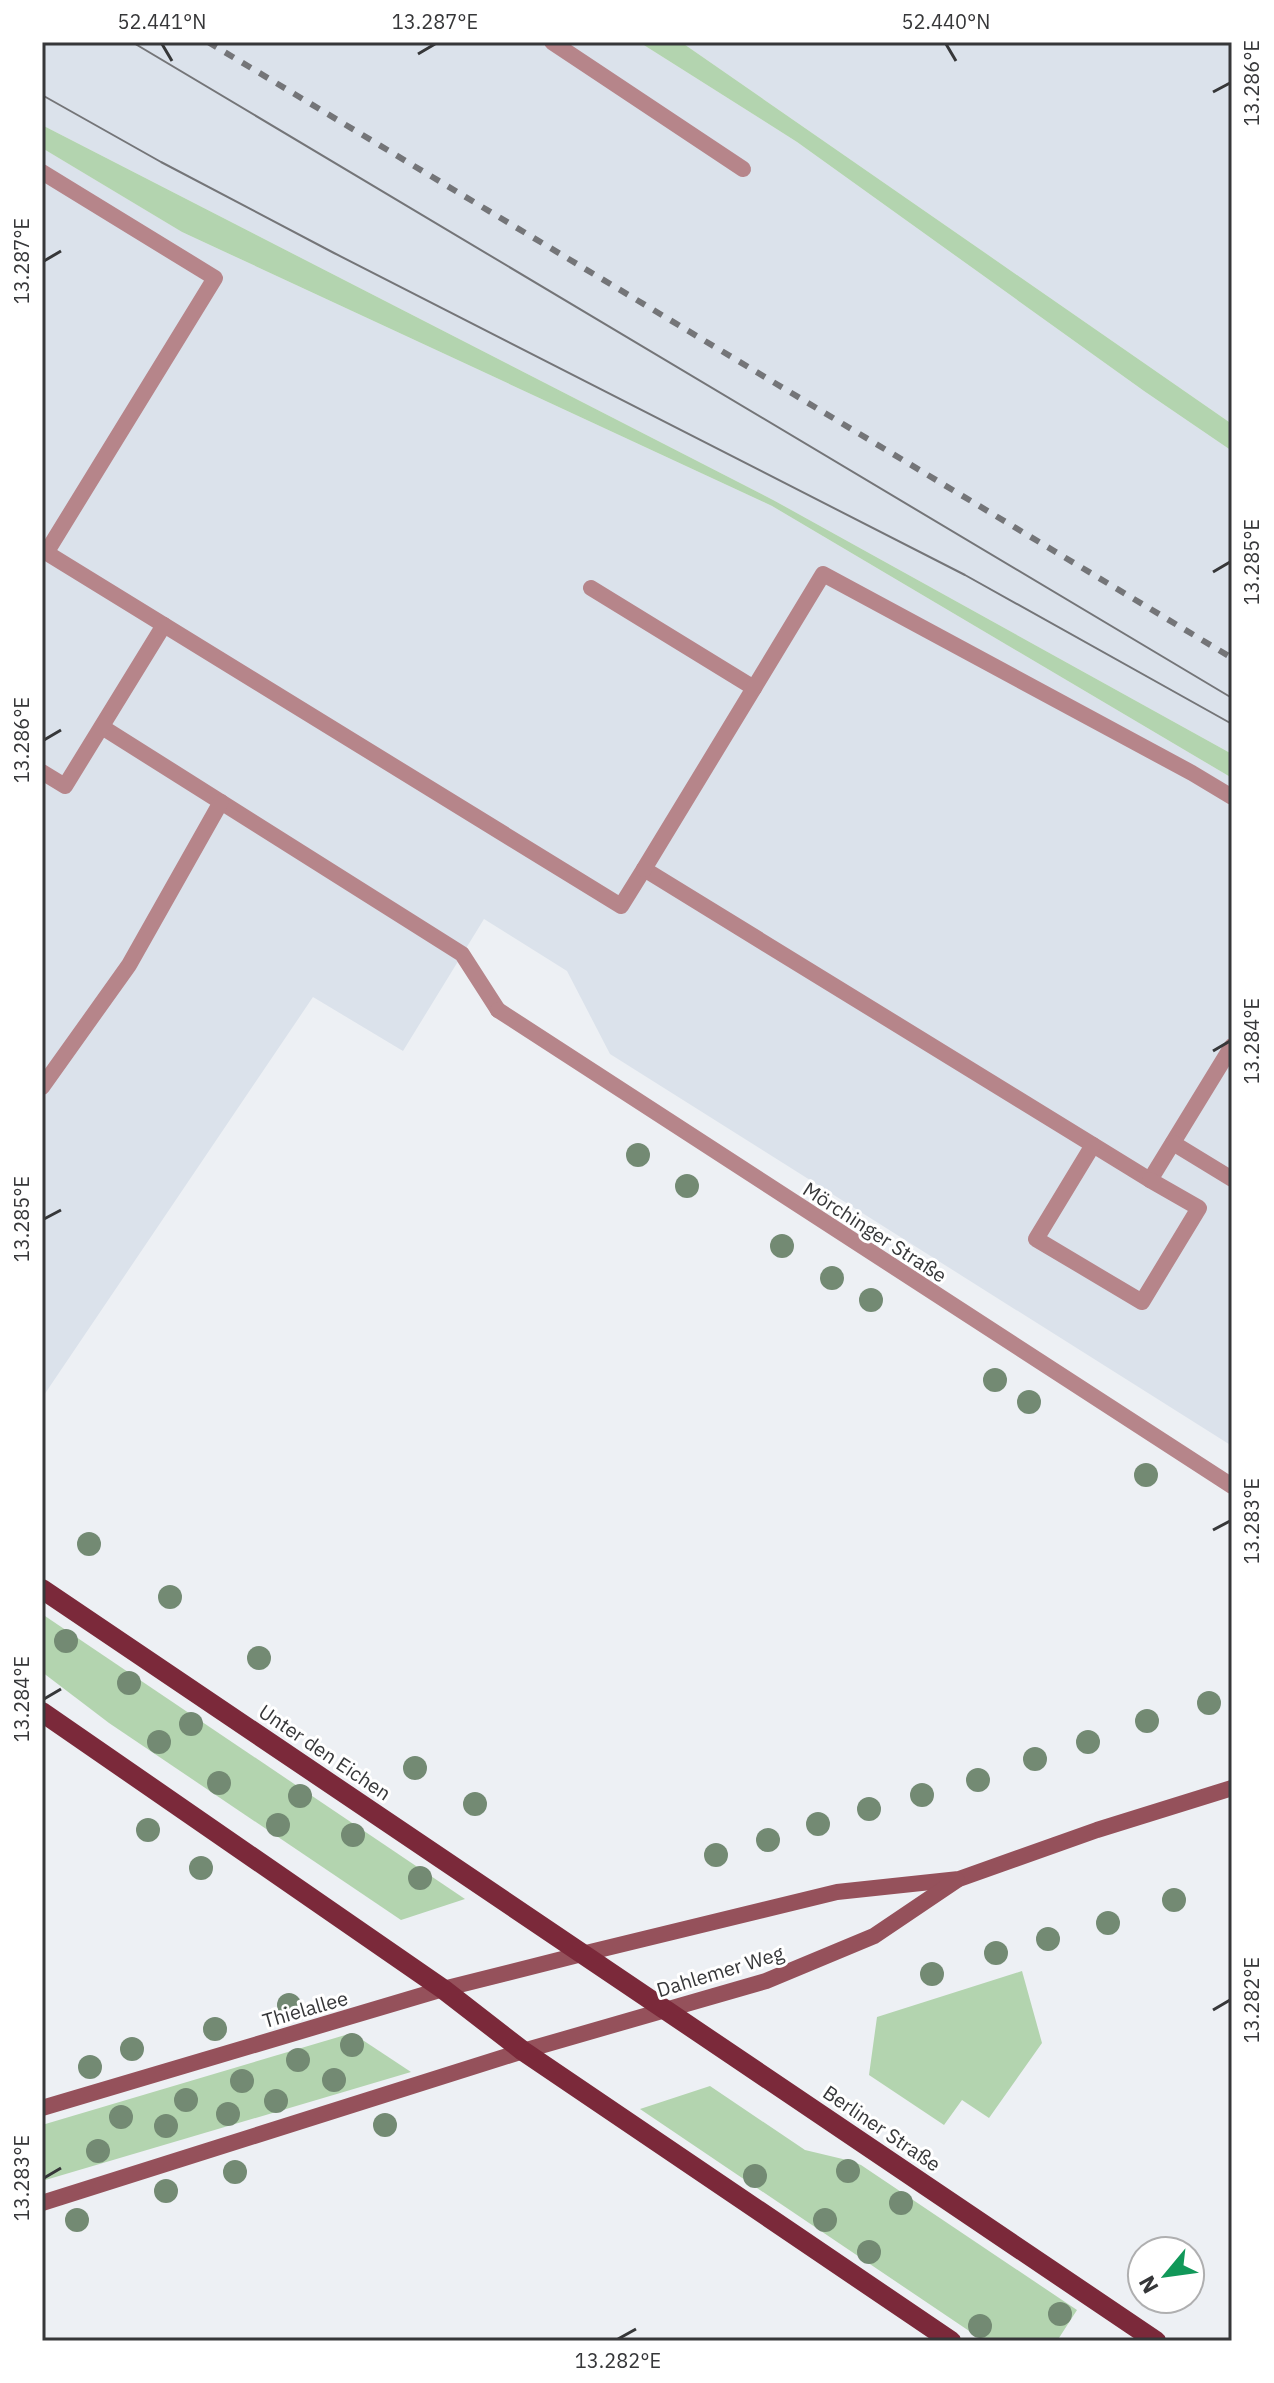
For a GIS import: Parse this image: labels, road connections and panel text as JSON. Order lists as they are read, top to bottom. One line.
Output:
{"streets":{"main road":["Unter den Eichen","Dahlemer Weg","Thielallee","Berliner Straße"],"street":["Mörchinger Straße"]},"crossings":[["Unter den Eichen","Dahlemer Weg"],["Unter den Eichen","Thielallee"],["Unter den Eichen","Berliner Straße"],["Dahlemer Weg","Thielallee"],["Dahlemer Weg","Berliner Straße"],["Thielallee","Berliner Straße"]],"north":"bottom left","coordinates":["52.441°N","13.287°E","52.440°N","13.286°E","13.285°E","13.284°E","13.283°E","13.282°E"]}
